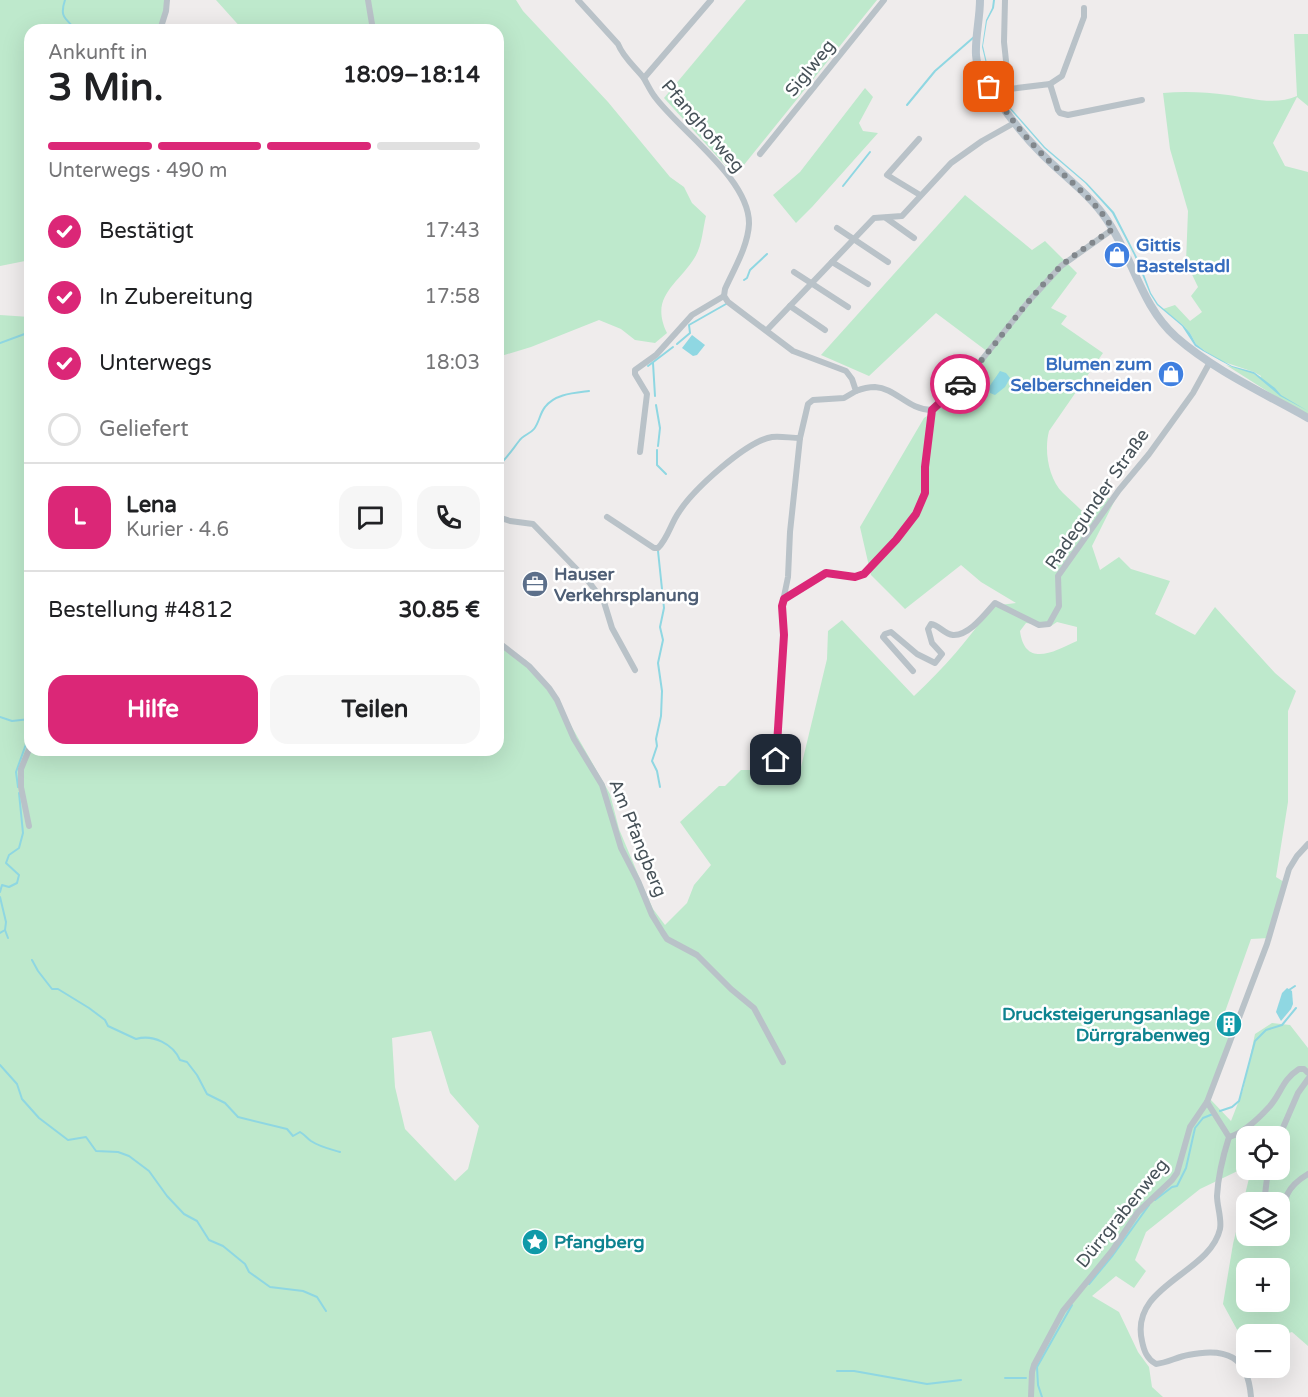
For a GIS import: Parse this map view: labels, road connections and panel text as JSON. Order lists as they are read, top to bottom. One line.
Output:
{"streets":{"street":["Siglweg","Pfanghofweg","Radegunder Straße","Am Pfangberg","Dürrgrabenweg"]},"places":{"shop":["Gittis Bastelstadl","Blumen zum Selberschneiden"],"office":["Hauser Verkehrsplanung"],"building":["Drucksteigerungsanlage Dürrgrabenweg"],"place":["Pfangberg"]},"page":{"heading":["3 Min.","Ankunft in","18:09–18:14"],"panel":["Lena","Kurier · 4.6","Bestellung #4812","30.85 €"],"bar":"Unterwegs · 490 m","list":[["Bestätigt","17:43"],["In Zubereitung","17:58"],["Unterwegs","18:03"],"Geliefert"],"round":"L","buttons":["Hilfe","Teilen"],"map_buttons":["+","−"]}}
